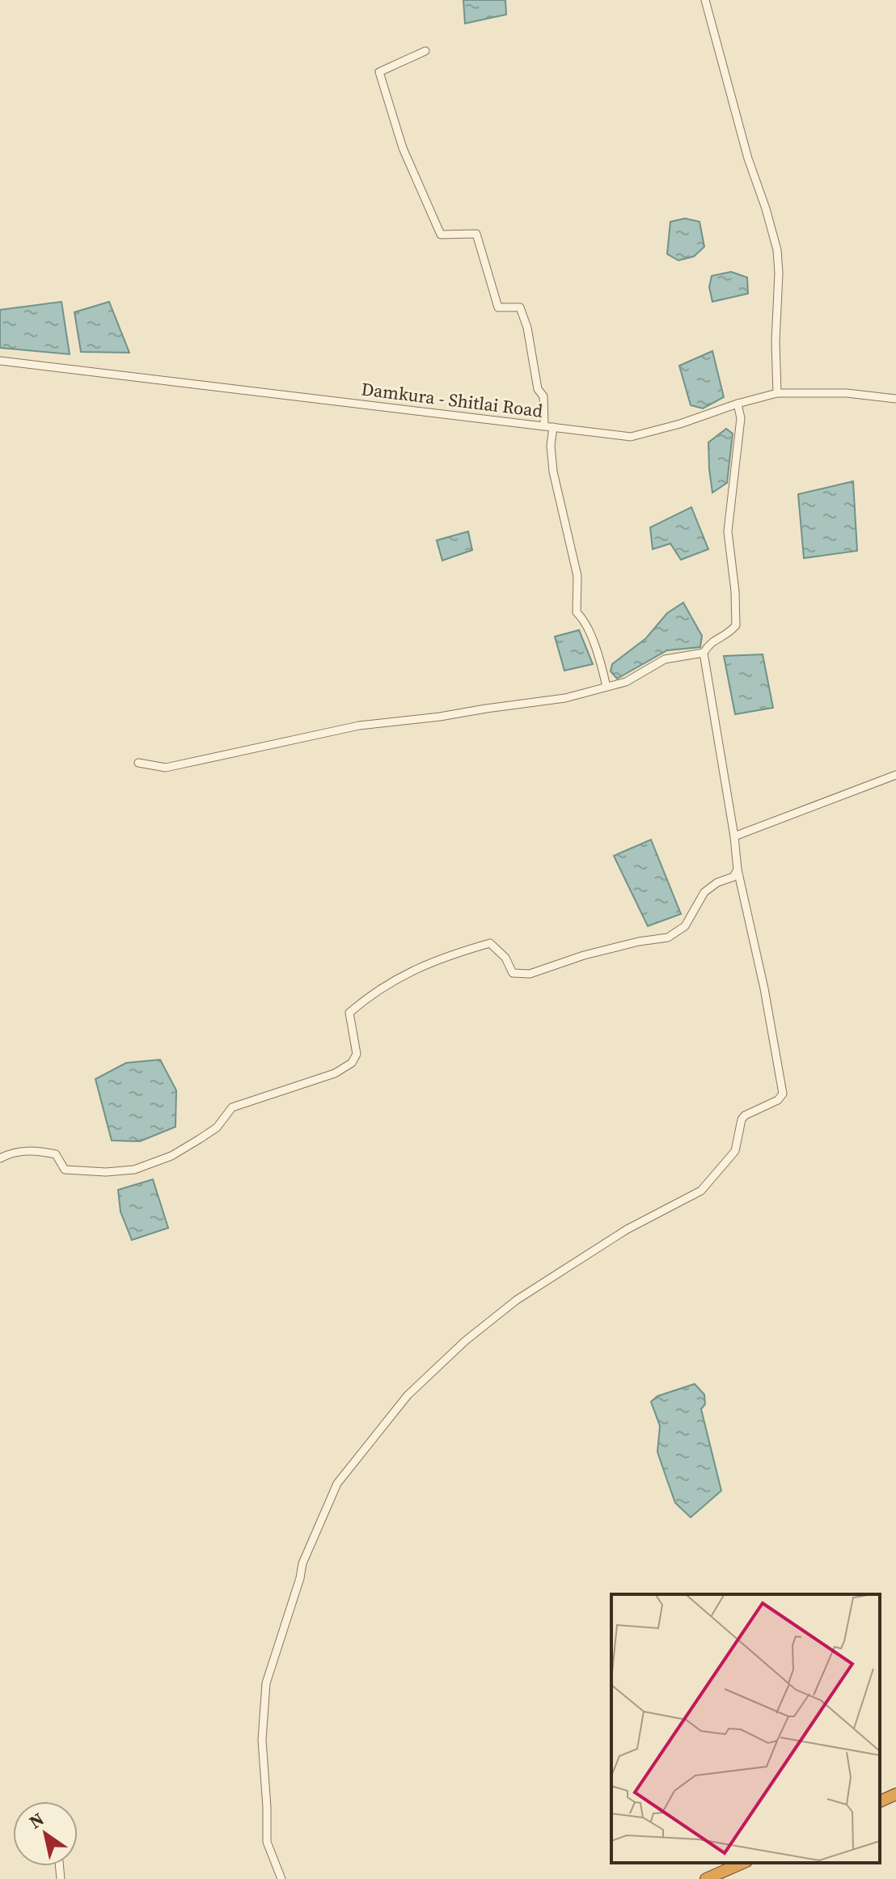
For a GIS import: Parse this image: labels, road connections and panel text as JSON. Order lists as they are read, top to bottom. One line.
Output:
{"streets":{"street":["Damkura - Shitlai Road"]},"north":"top left"}
